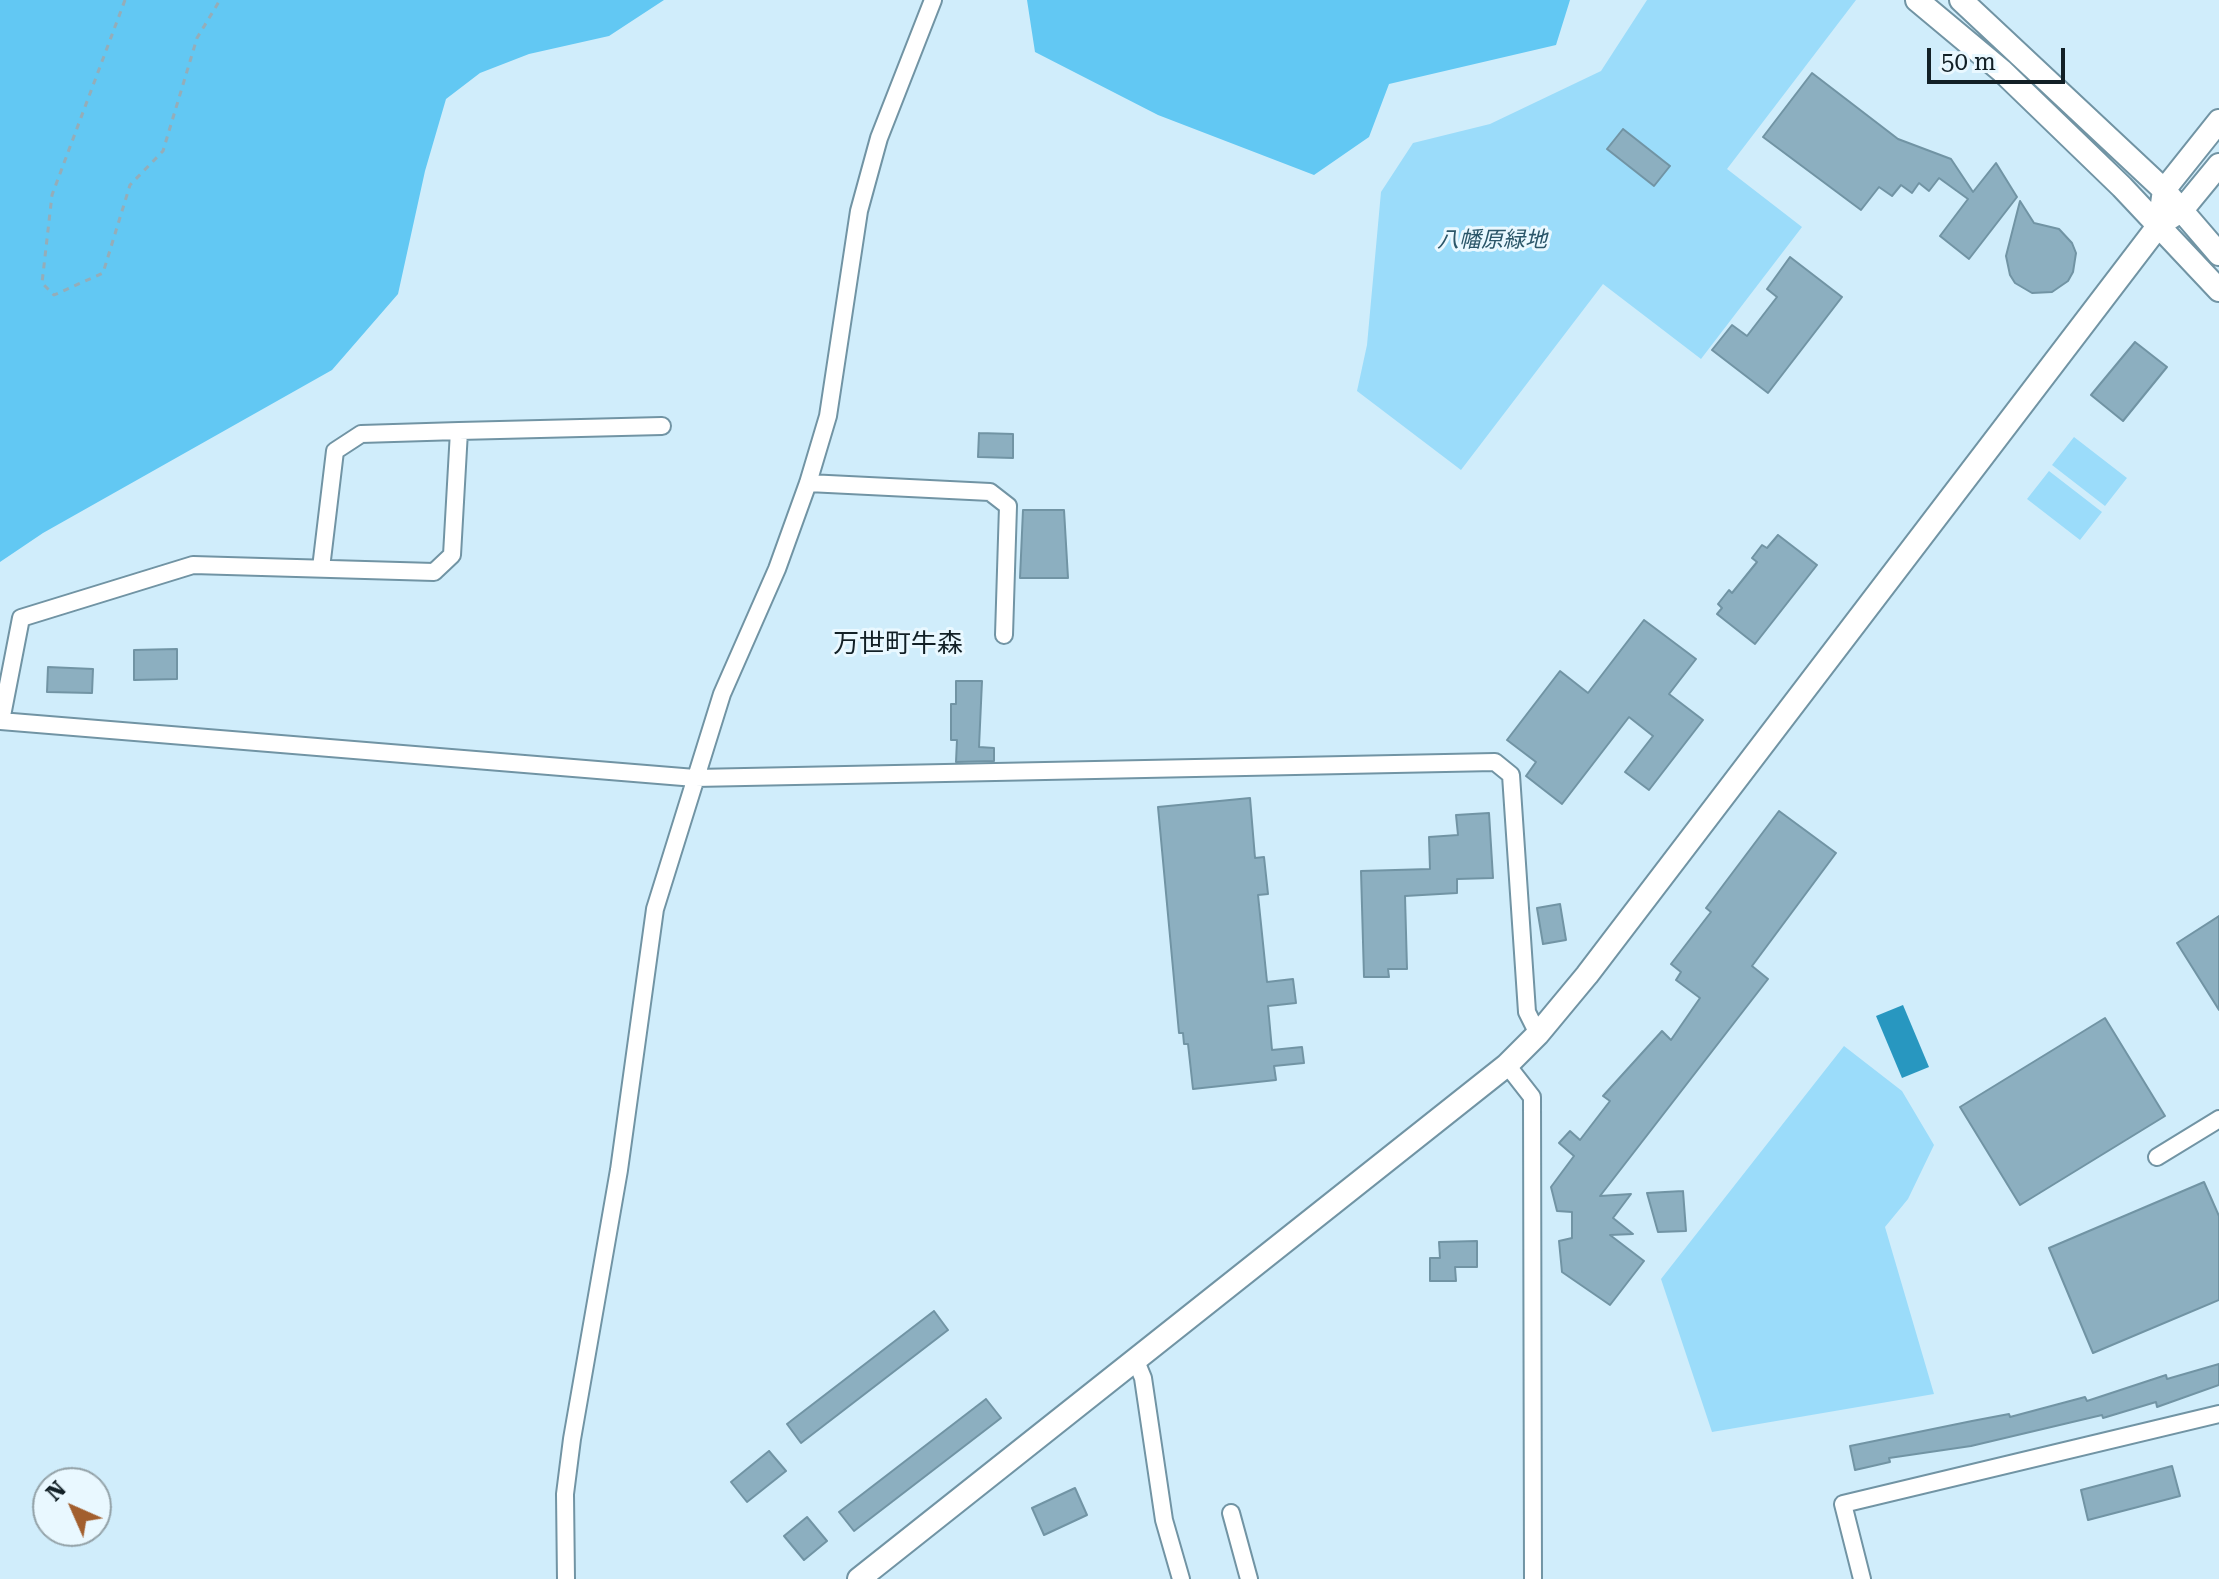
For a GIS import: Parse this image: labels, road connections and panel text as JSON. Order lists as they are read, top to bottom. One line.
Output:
{"districts":["万世町牛森"],"parks":["八幡原緑地"],"scale_bar":"50 m","north":"top left"}
